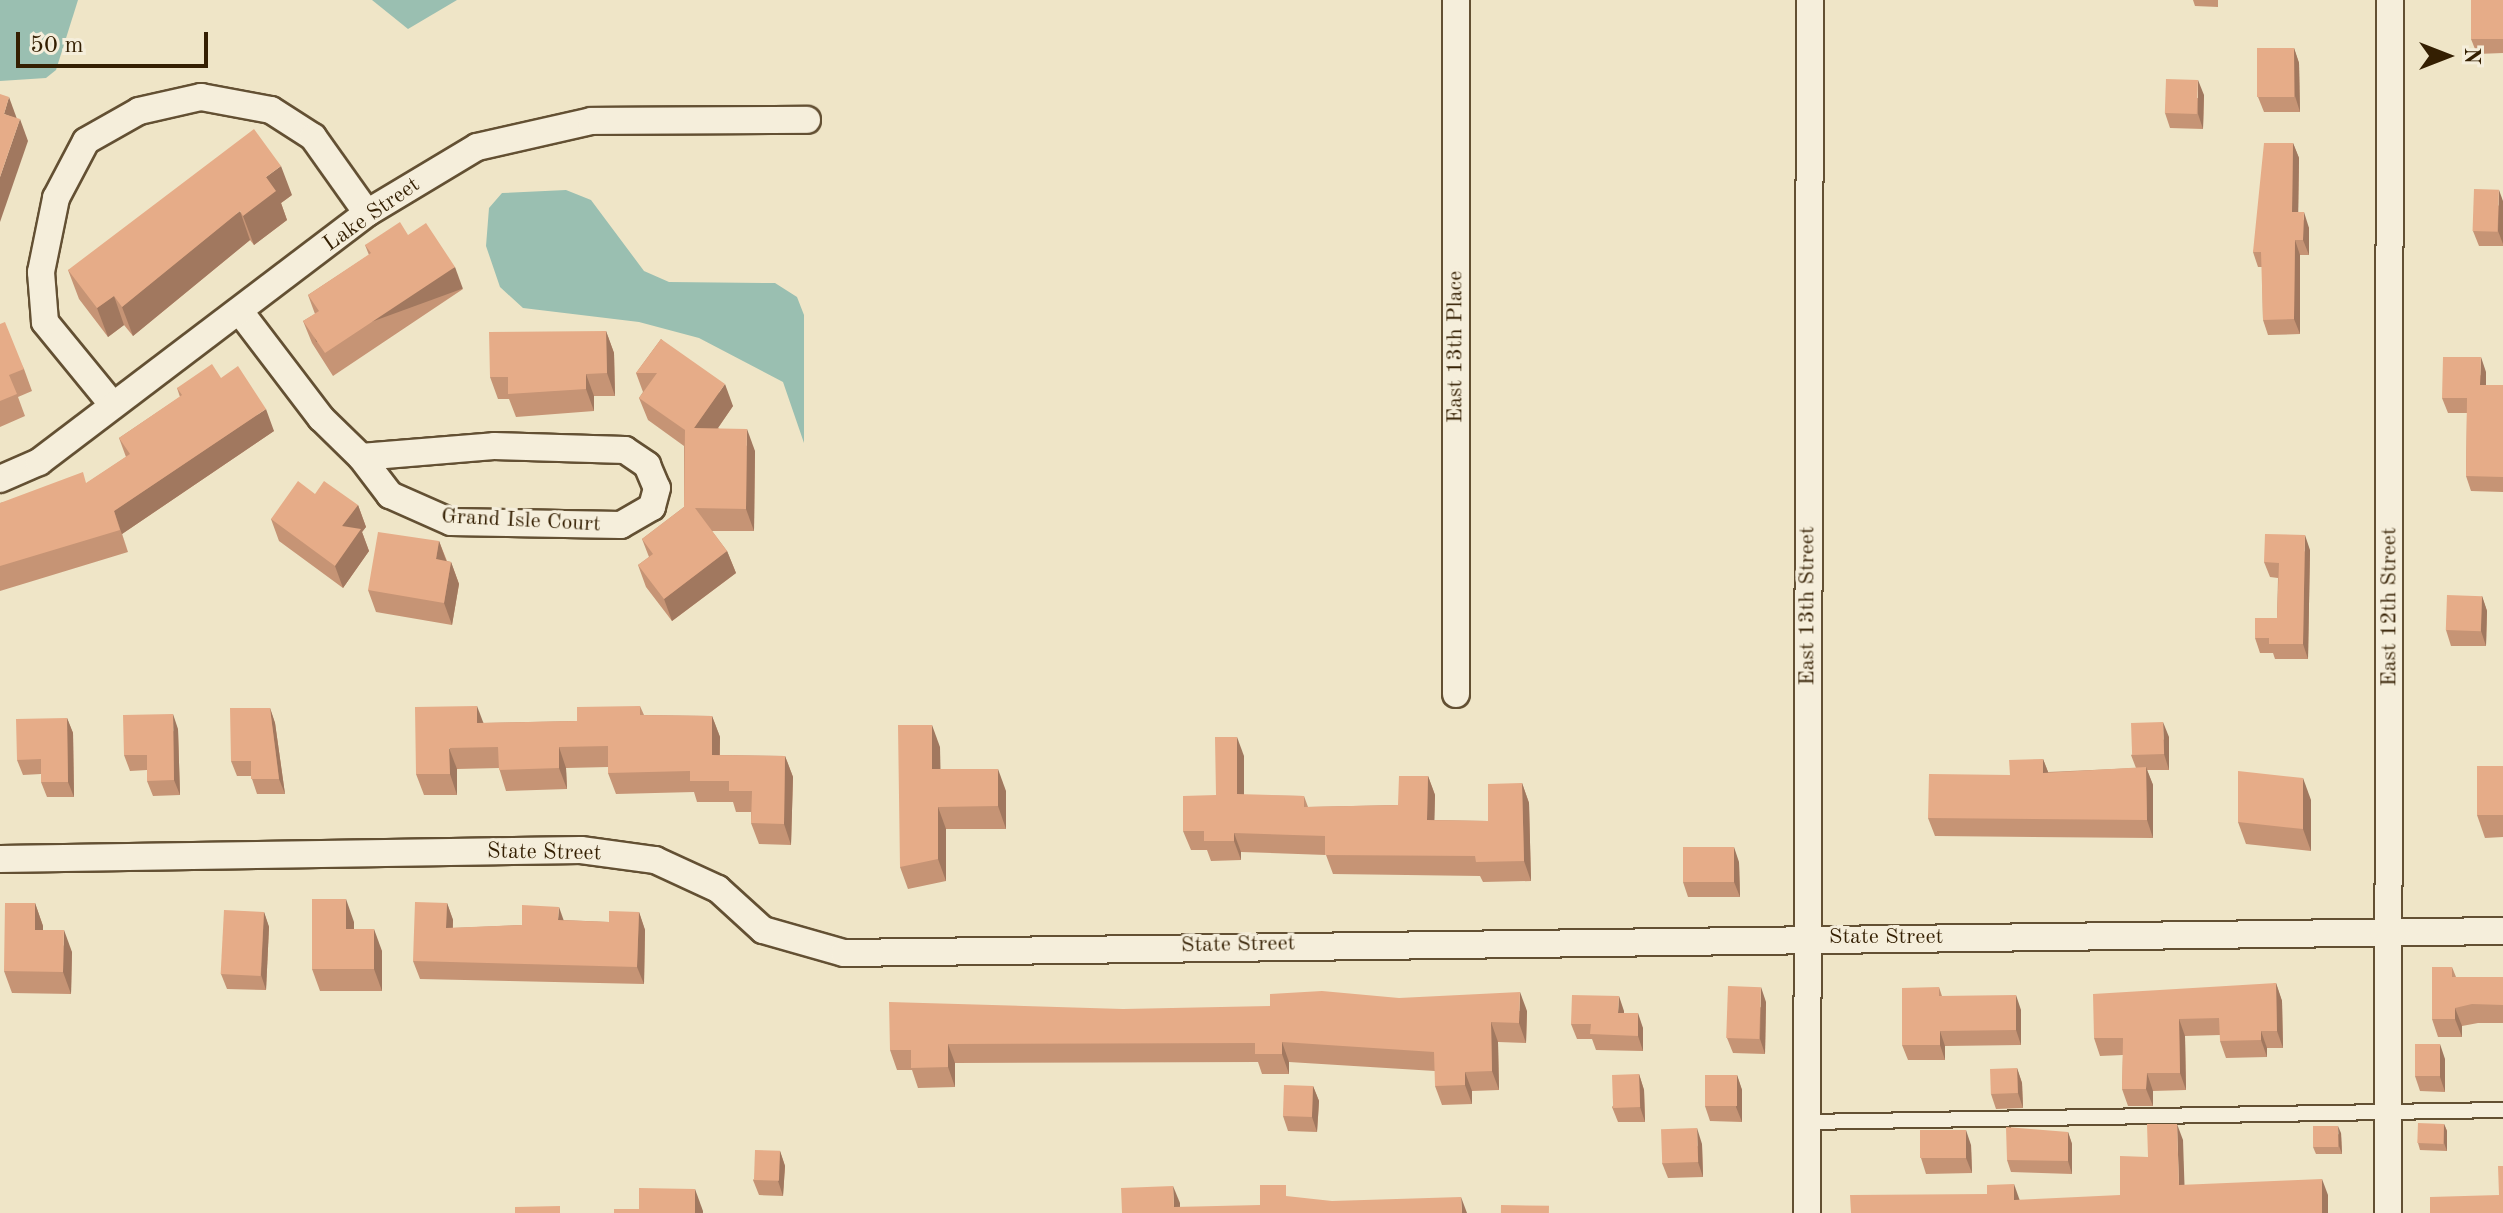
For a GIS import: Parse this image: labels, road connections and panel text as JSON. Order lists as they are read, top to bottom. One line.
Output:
{"streets":{"street":["Lake Street","East 13th Place","Grand Isle Court","East 13th Street","East 12th Street","State Street"]},"crossings":[["Lake Street","Grand Isle Court"],["East 13th Street","State Street"],["East 12th Street","State Street"]],"scale_bar":"50 m","north":"right"}
